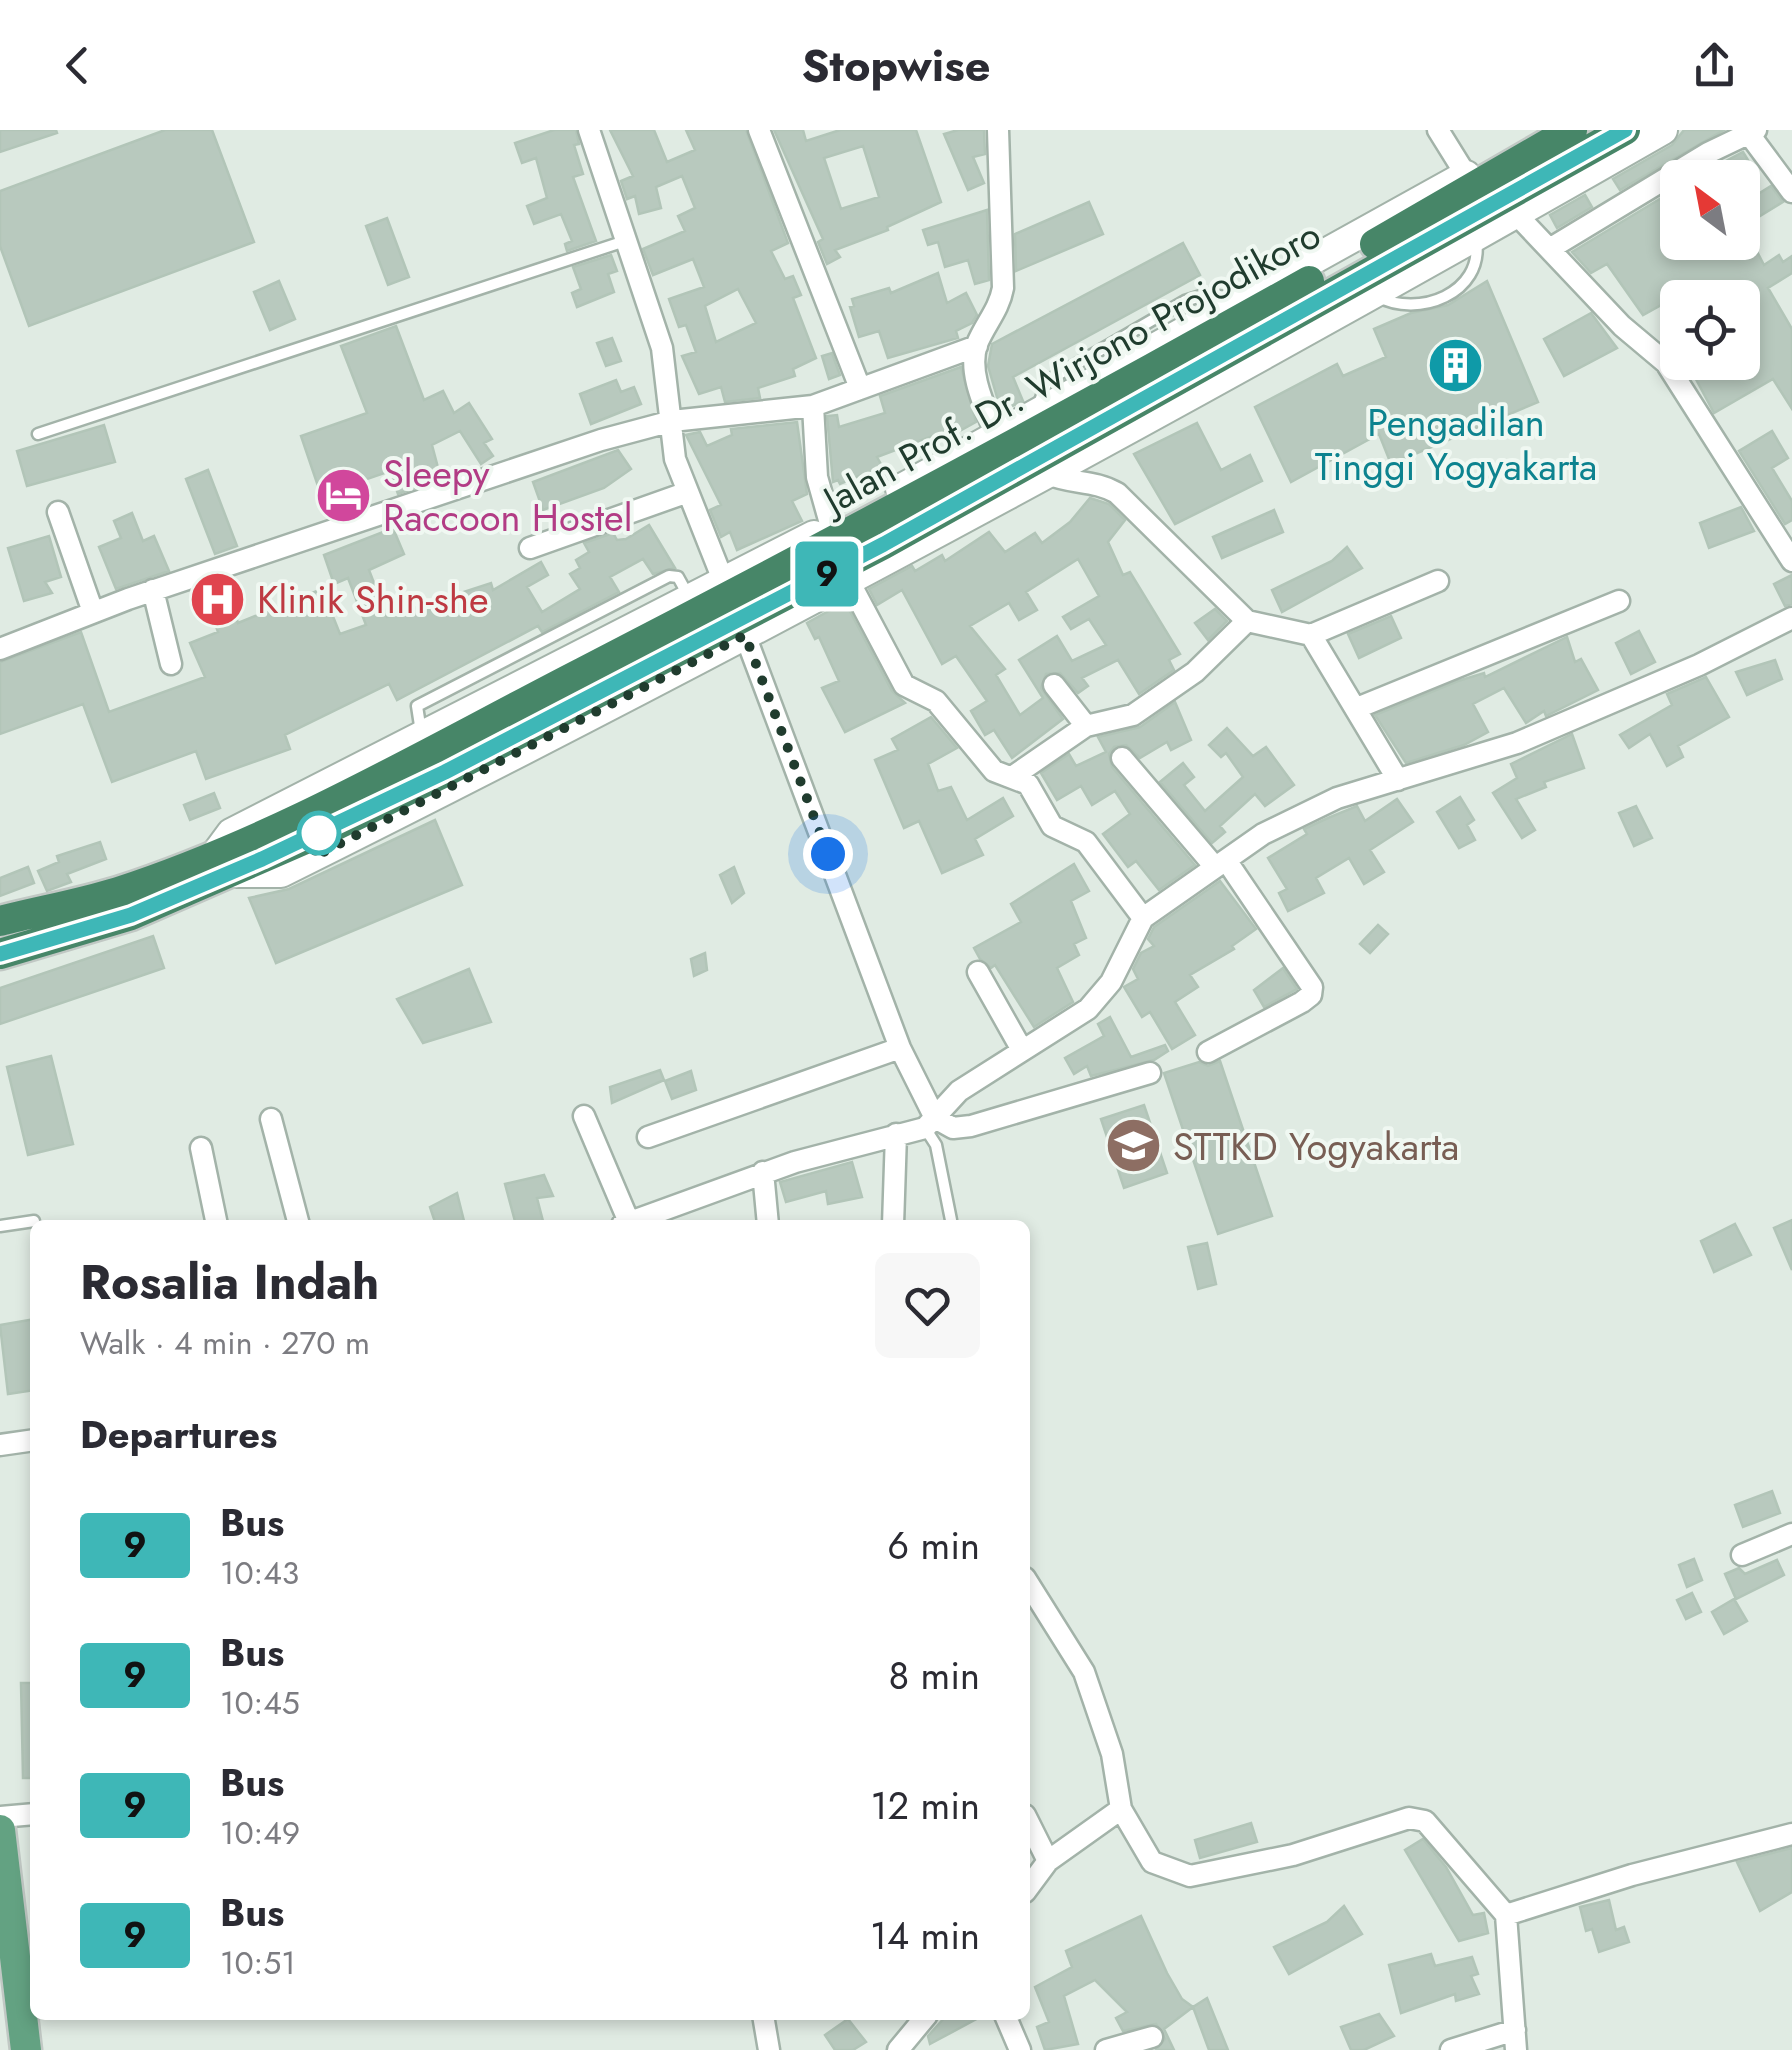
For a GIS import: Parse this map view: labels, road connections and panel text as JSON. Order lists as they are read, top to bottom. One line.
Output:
{"streets":{"highway":["Jalan Prof. Dr. Wirjono Projodikoro"]},"places":{"building":["Pengadilan Tinggi Yogyakarta"],"hotel":["Sleepy Raccoon Hostel"],"hospital":["Klinik Shin-she"],"school or university":["STTKD Yogyakarta"]},"lines":["bus line 9"],"north":"top left","page":{"header":"Stopwise","on_map":"9","heading":[["Rosalia Indah","Walk · 4 min · 270 m"],"Departures"],"list":[{"mark":"9","name":"Bus","note":"10:43","value":"6 min"},{"mark":"9","name":"Bus","note":"10:45","value":"8 min"},{"mark":"9","name":"Bus","note":"10:49","value":"12 min"},{"mark":"9","name":"Bus","note":"10:51","value":"14 min"}]}}
